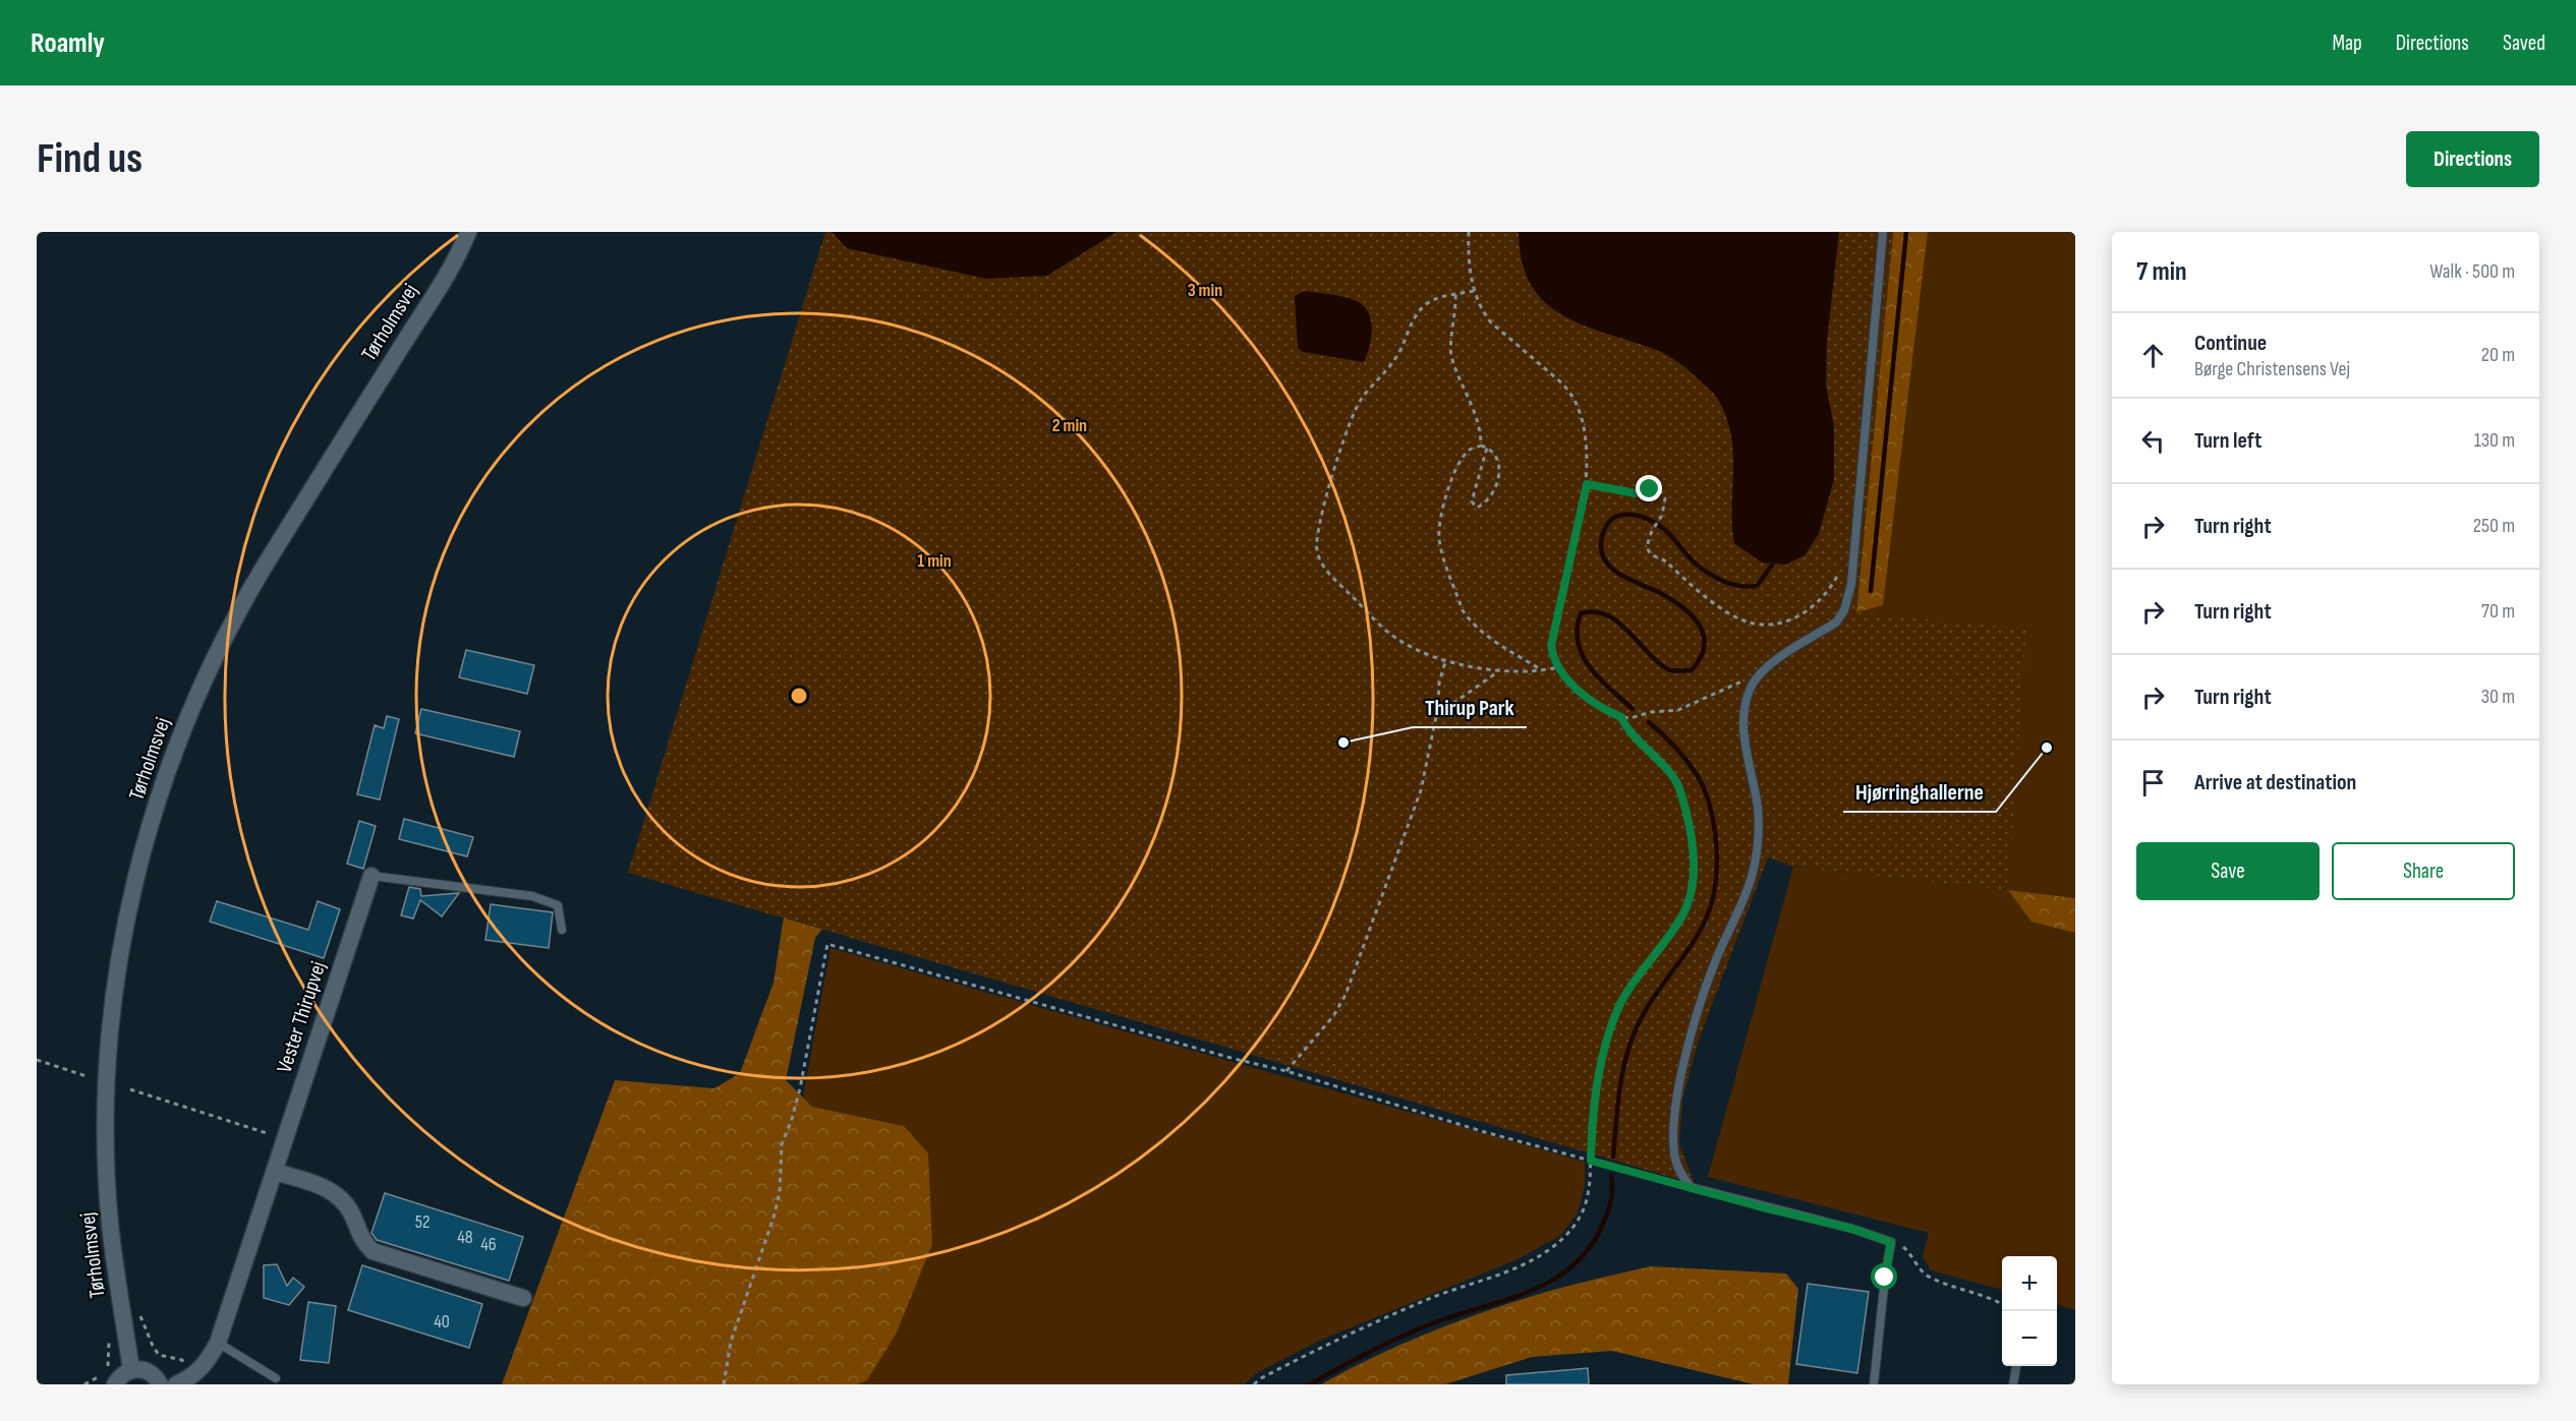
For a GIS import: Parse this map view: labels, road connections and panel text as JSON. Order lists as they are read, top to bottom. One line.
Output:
{"streets":{"street":["Tørholmsvej","Vester Thirupvej"]},"places":["Thirup Park","Hjørringhallerne"],"house_numbers":["52","48","46","40"],"page":{"header":"Roamly","nav":["Map","Directions","Saved"],"buttons":["Directions",["Save","Share"]],"title":"Find us","heading":["7 min","Walk · 500 m"],"list":[["Continue","Børge Christensens Vej","20 m"],["Turn left","130 m"],["Turn right","250 m"],["Turn right","70 m"],["Turn right","30 m"],"Arrive at destination"],"map_buttons":["+","−"]},"rings":["3 min","2 min","1 min"]}
